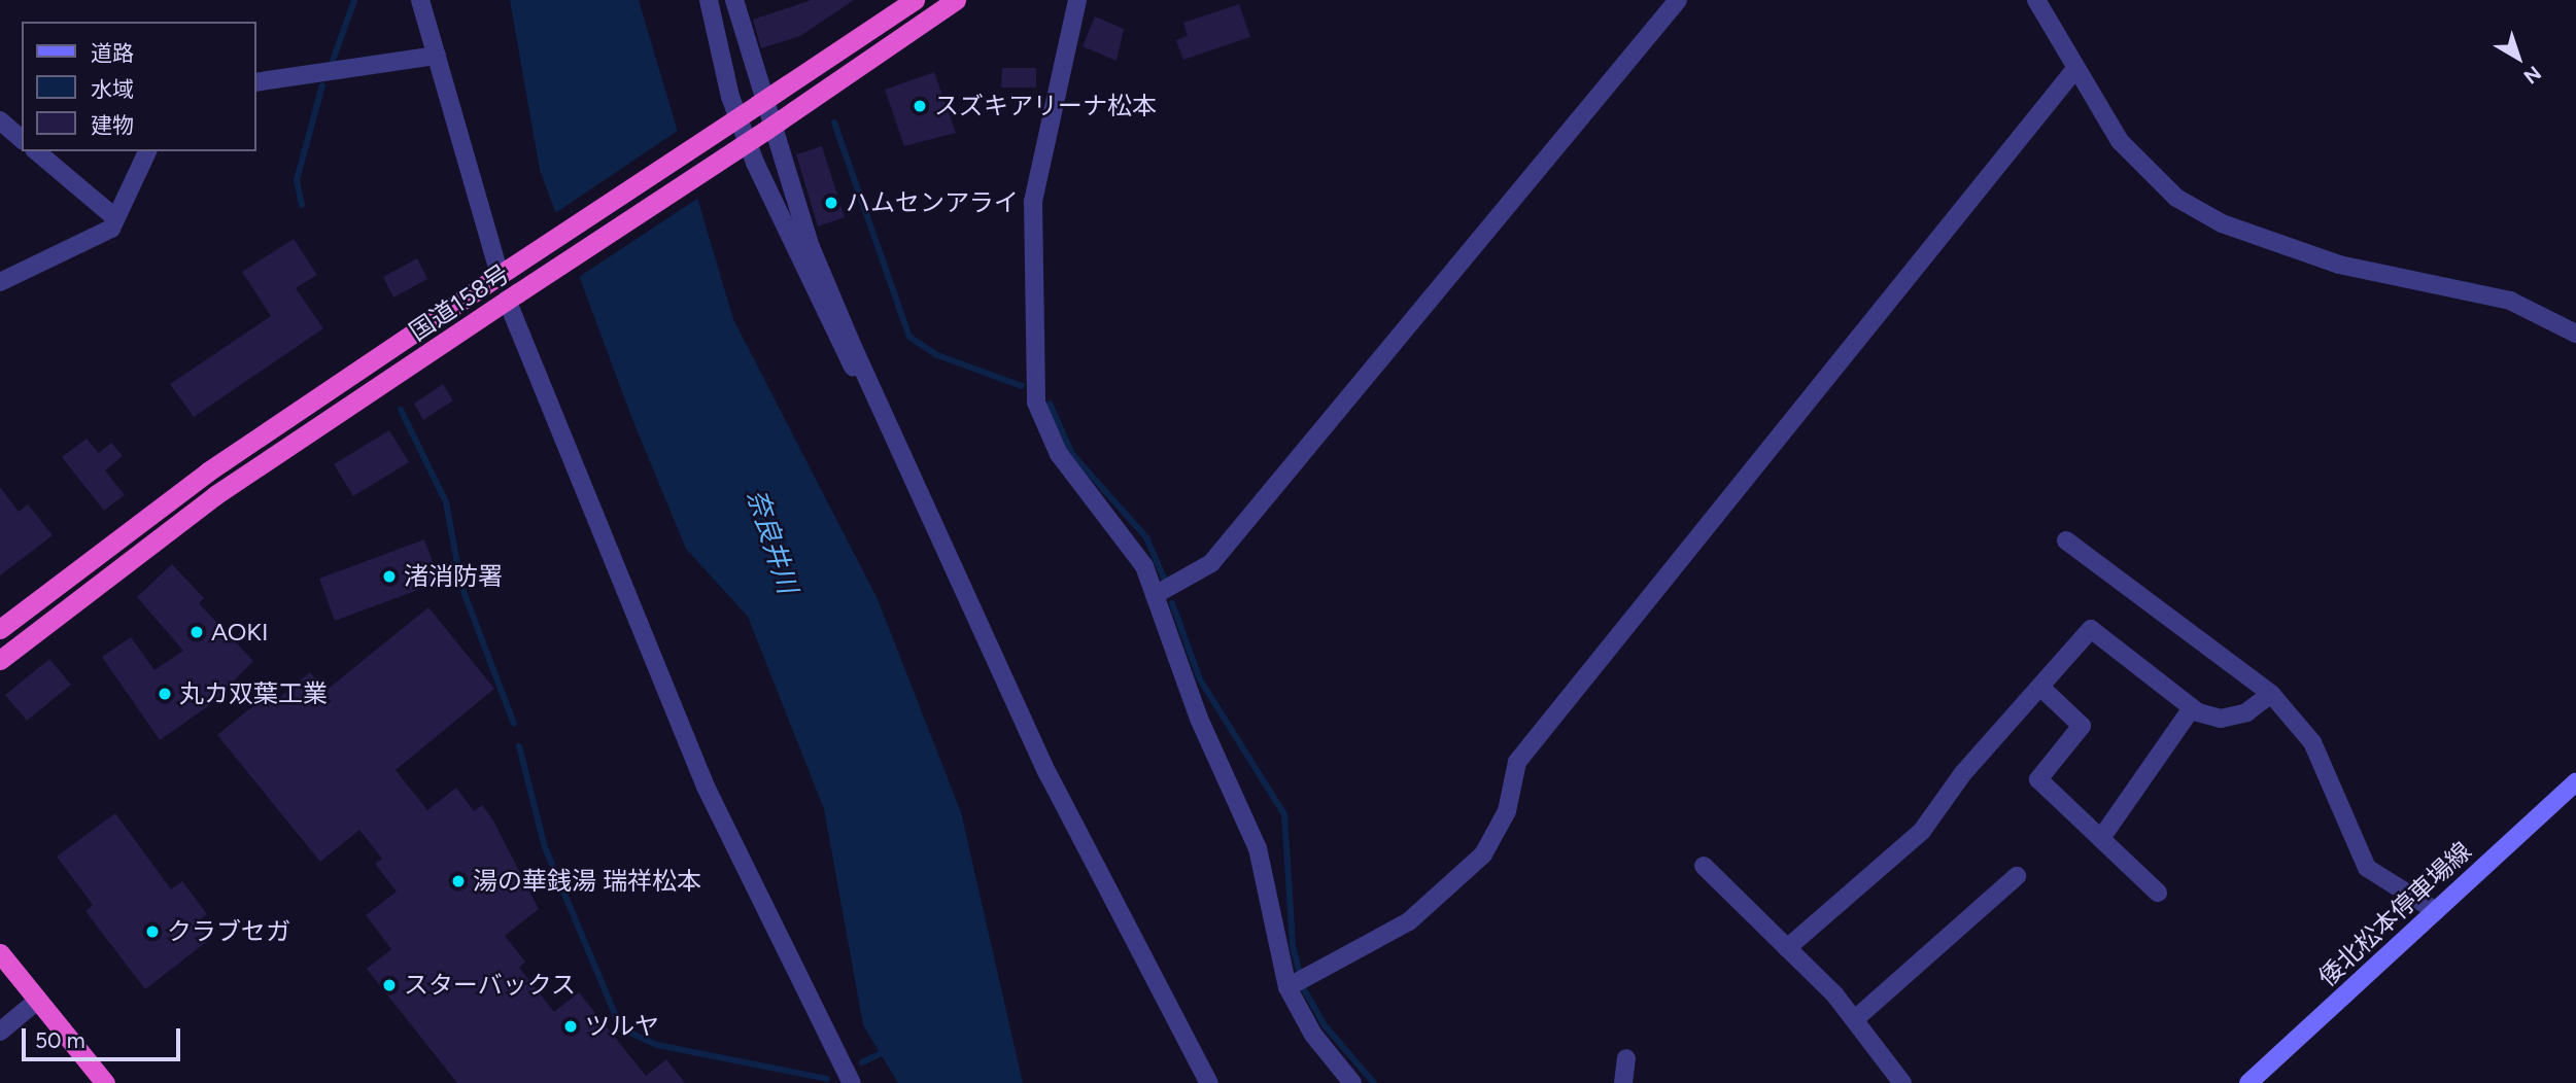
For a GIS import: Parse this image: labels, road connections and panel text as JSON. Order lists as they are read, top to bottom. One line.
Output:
{"streets":{"highway":["国道158号"],"main road":["倭北松本停車場線"]},"water":["奈良井川"],"places":["スズキアリーナ松本","ハムセンアライ","渚消防署","AOKI","丸カ双葉工業","湯の華銭湯 瑞祥松本","クラブセガ","スターバックス","ツルヤ"],"legend":["道路","水域","建物"],"scale_bar":"50 m","north":"bottom right"}
